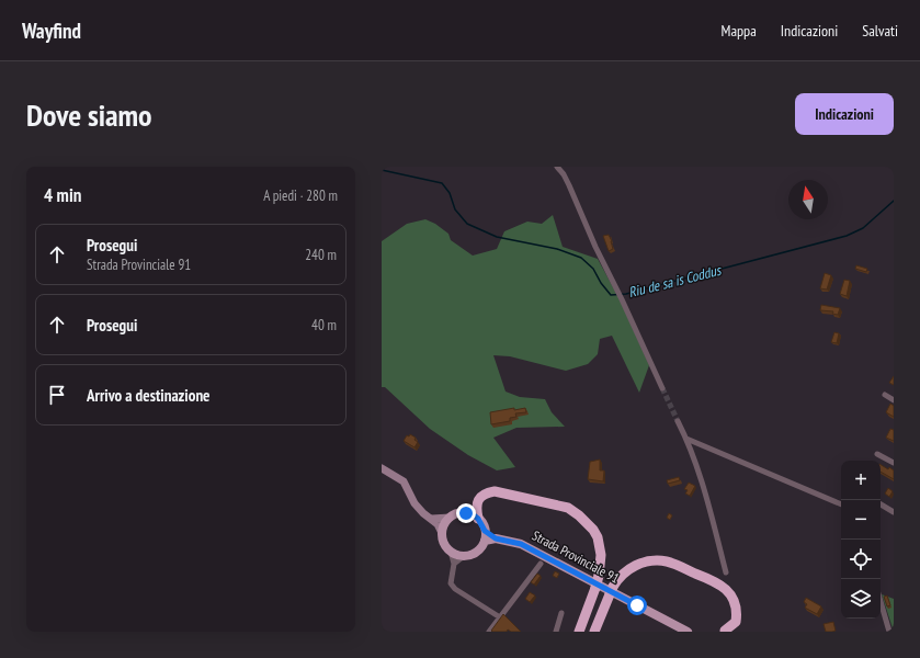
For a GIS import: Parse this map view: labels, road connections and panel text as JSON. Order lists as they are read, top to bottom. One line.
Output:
{"streets":{"main road":["Strada Provinciale 91"]},"water":["Riu de sa is Coddus"],"north":"top","page":{"header":"Wayfind","nav":["Mappa","Indicazioni","Salvati"],"buttons":"Indicazioni","title":"Dove siamo","heading":["4 min","A piedi · 280 m"],"list":[["Prosegui","Strada Provinciale 91","240 m"],["Prosegui","40 m"],"Arrivo a destinazione"],"map_buttons":["+","−"]}}
